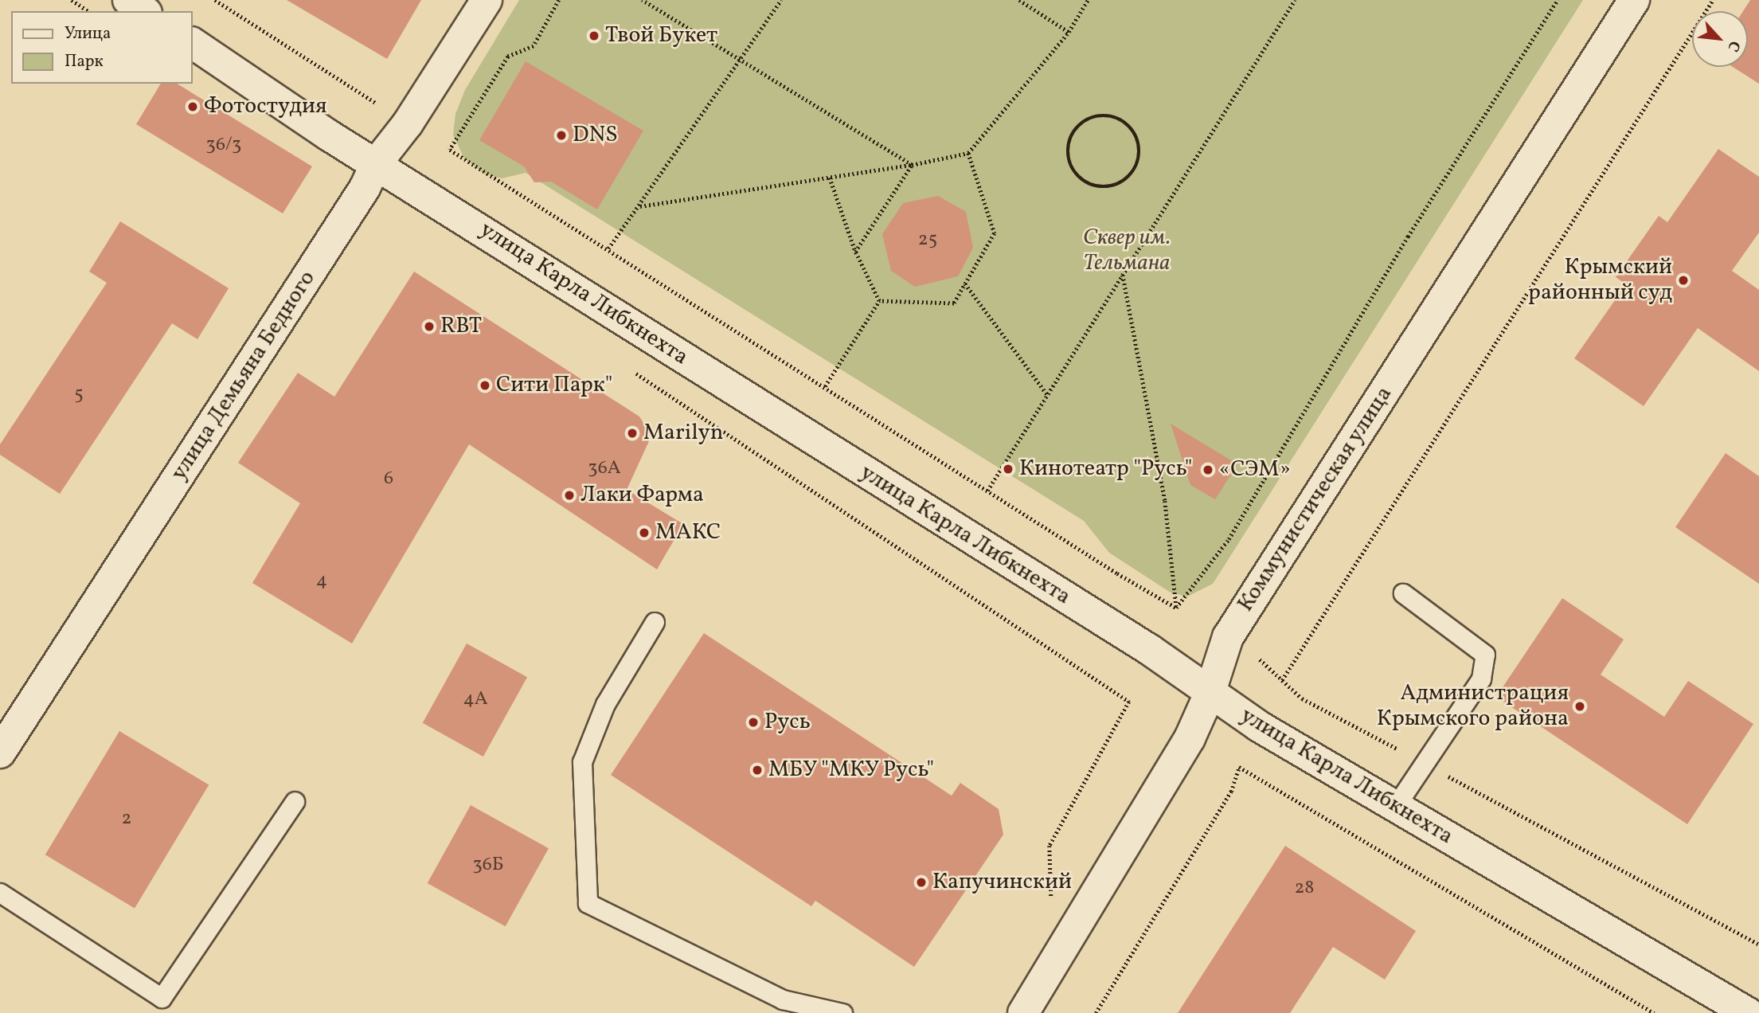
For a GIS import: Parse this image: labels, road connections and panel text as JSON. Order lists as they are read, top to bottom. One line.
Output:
{"streets":{"main road":["улица Карла Либкнехта","улица Демьяна Бедного","Коммунистическая улица"]},"crossings":[["улица Карла Либкнехта","улица Демьяна Бедного"],["улица Карла Либкнехта","Коммунистическая улица"]],"parks":["Сквер им. Тельмана"],"places":["Твой Букет","Фотостудия","DNS","Крымский районный суд","RBT","Сити Парк\"","Marilyn","Кинотеатр \"Русь\"","«СЭМ»","Лаки Фарма","МАКС","Администрация Крымского района","Русь","МБУ \"МКУ Русь\"","Капучинский"],"house_numbers":["36/3","25","5","36А","6","4","4А","2","36Б","28"],"legend":["Улица","Парк"],"north":"bottom right"}
